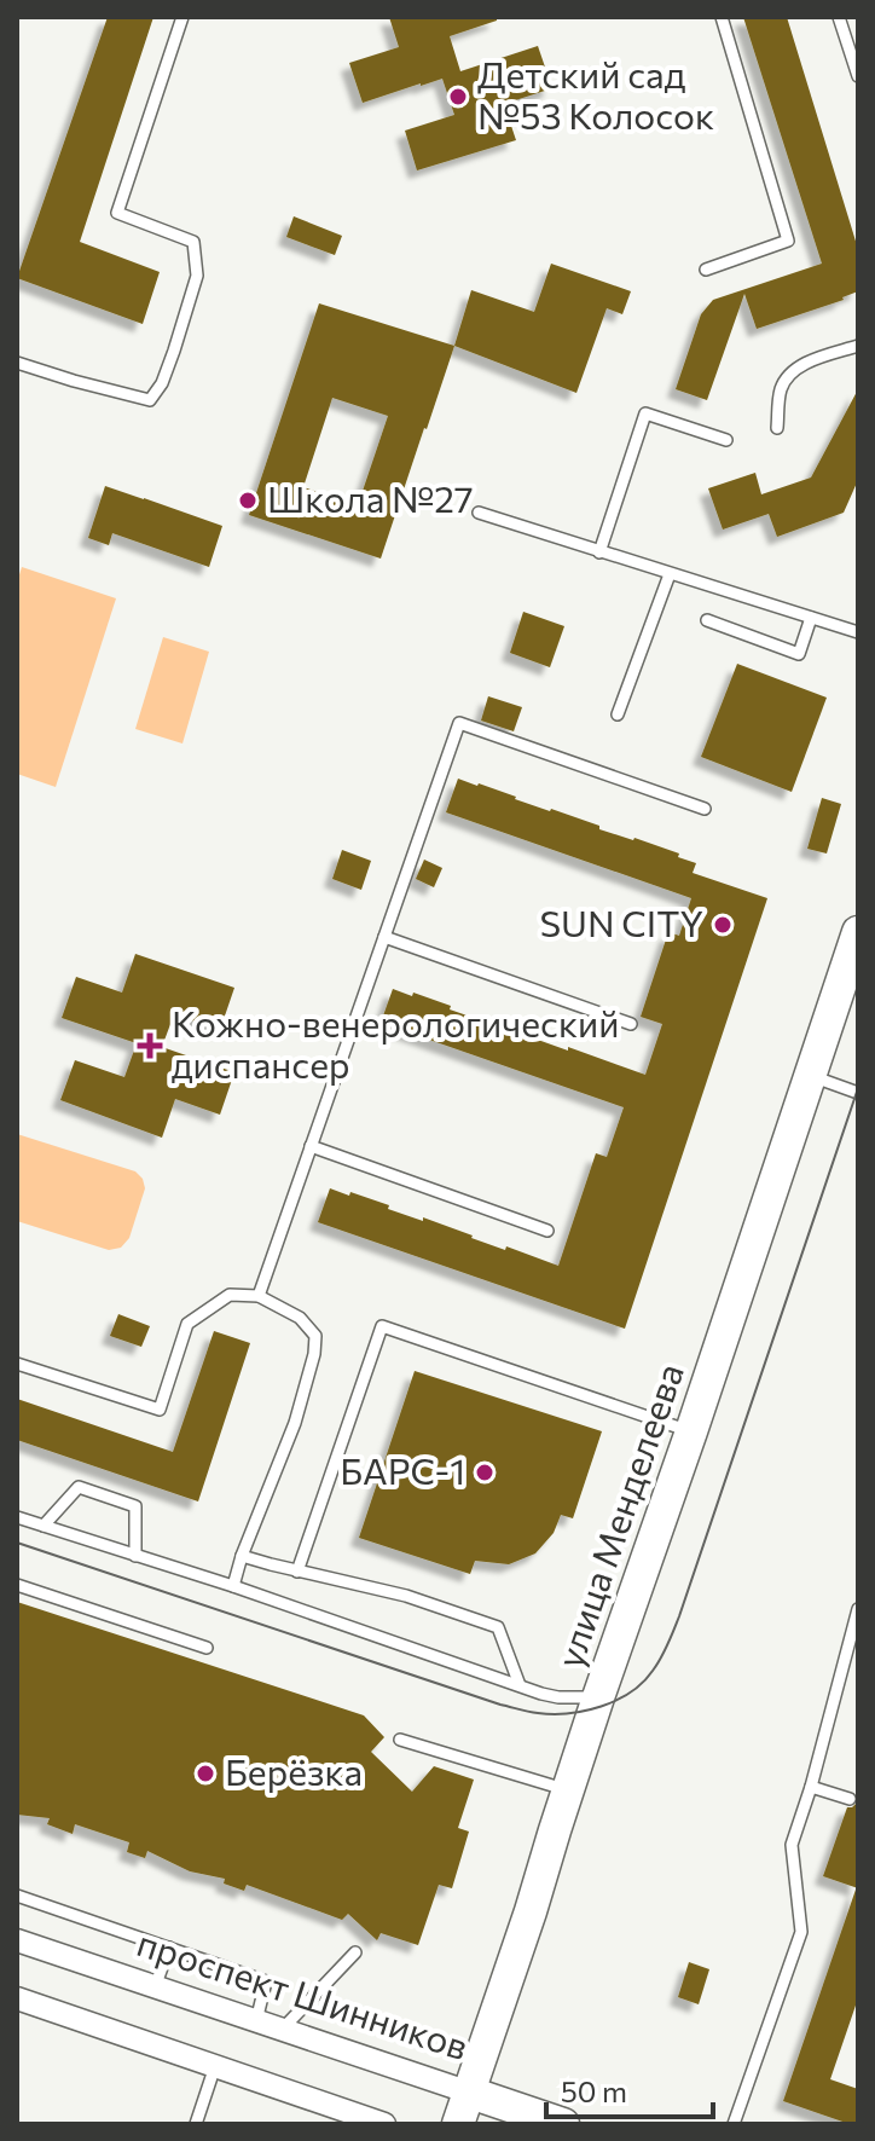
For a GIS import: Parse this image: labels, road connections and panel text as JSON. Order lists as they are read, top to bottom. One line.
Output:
{"streets":{"main road":["улица Менделеева","проспект Шинников"]},"crossings":[["улица Менделеева","проспект Шинников"]],"places":{"other":["Детский сад №53 Колосок","Школа №27","SUN CITY","БАРС-1","Берёзка"],"health":["Кожно-венерологический диспансер"]},"scale_bar":"50 m"}
